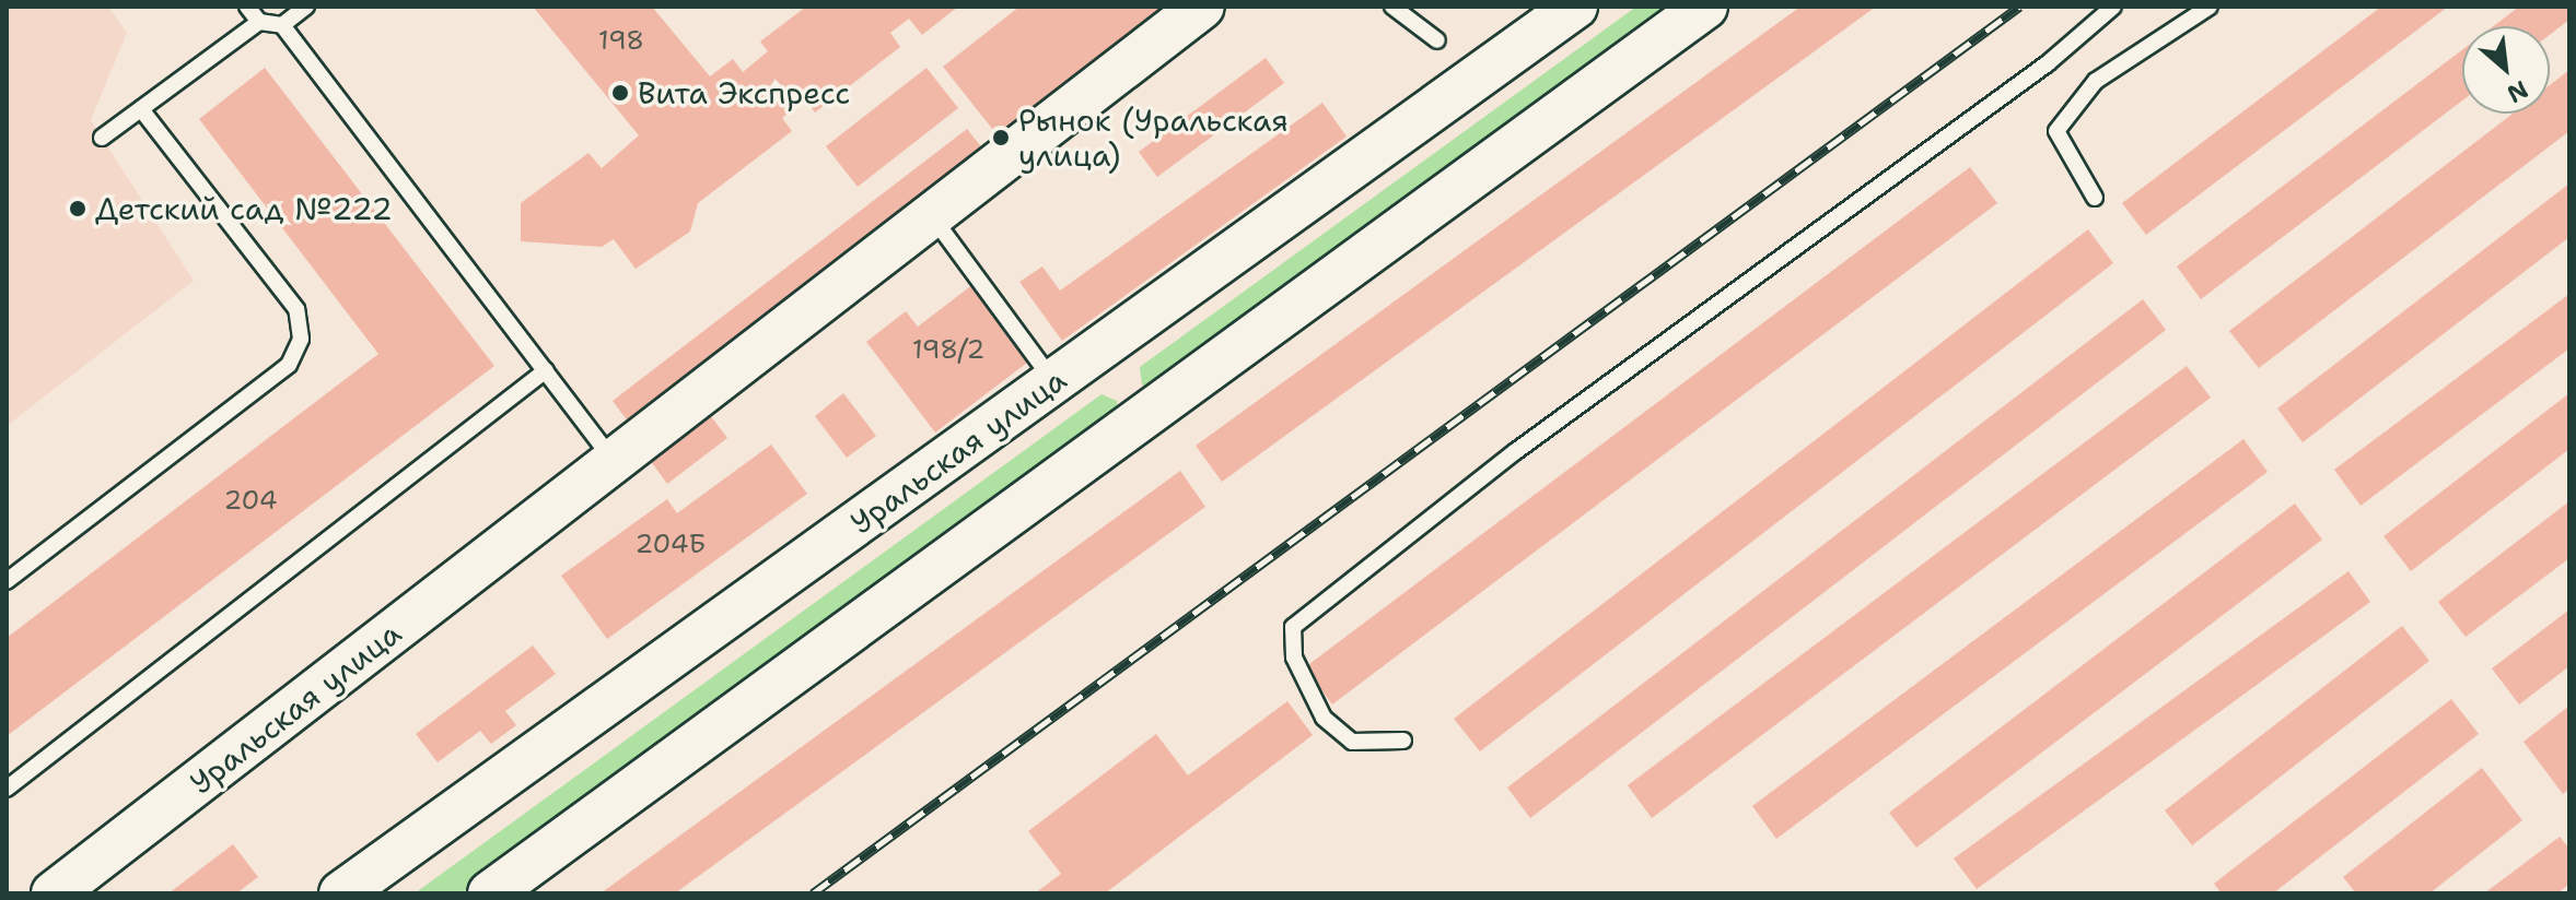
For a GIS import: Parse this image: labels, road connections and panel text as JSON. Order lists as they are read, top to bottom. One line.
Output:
{"streets":{"main road":["Уральская улица"]},"places":["Вита Экспресс","Рынок (Уральская улица)","Детский сад №222"],"house_numbers":["198","198/2","204","204Б"],"north":"bottom right"}
